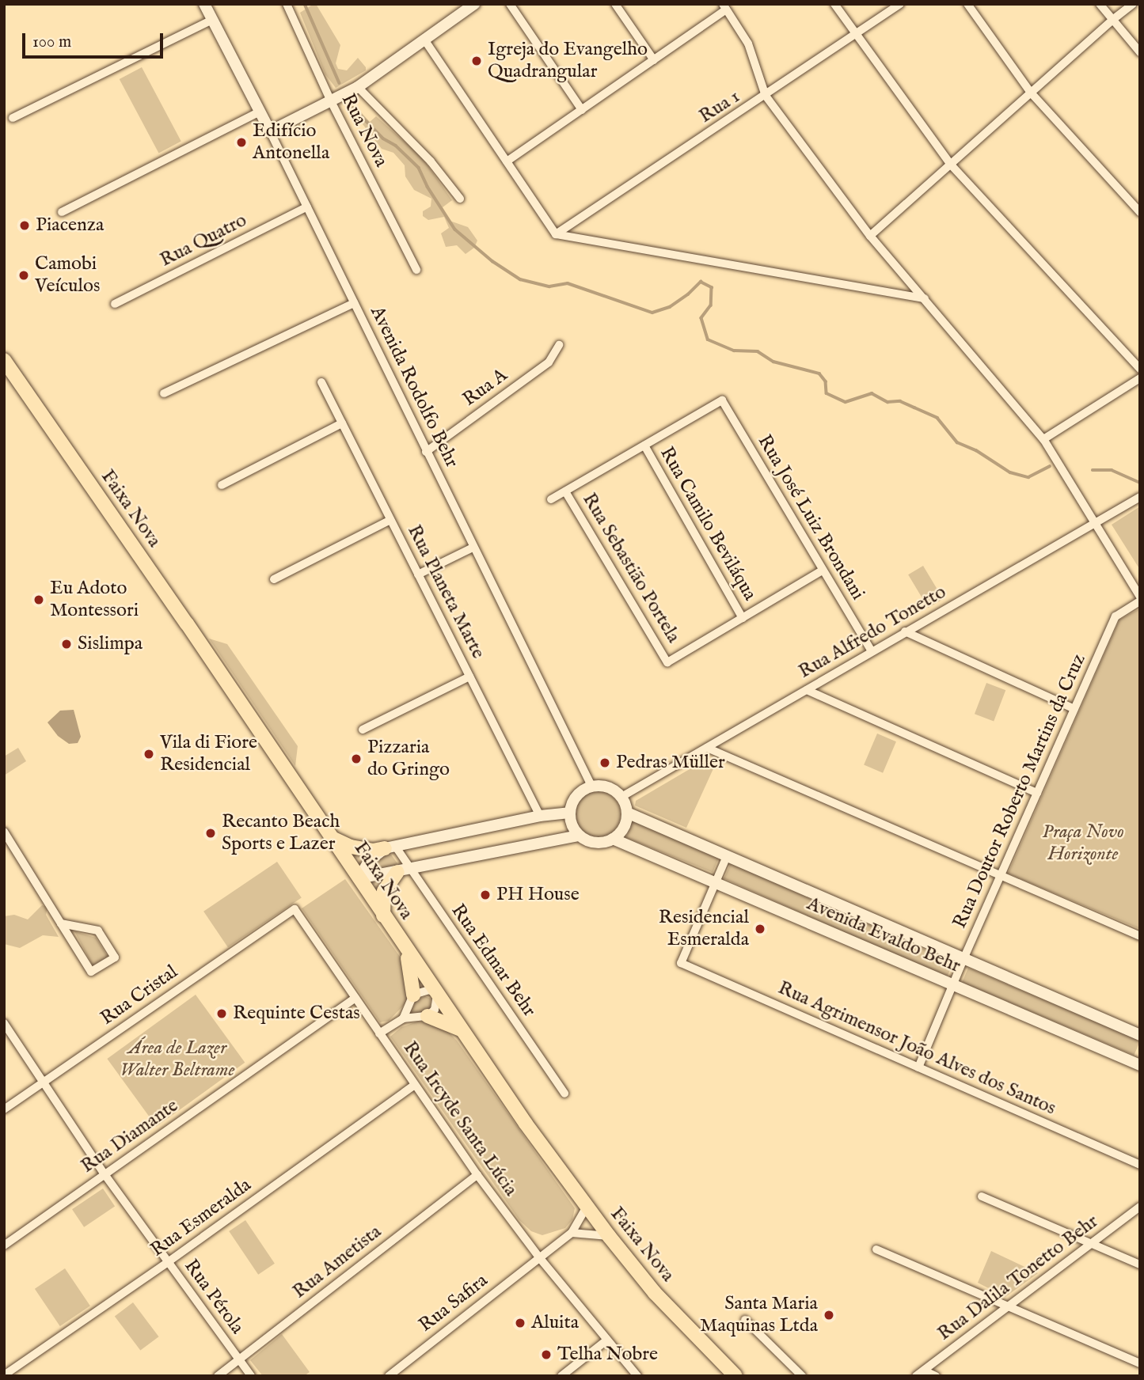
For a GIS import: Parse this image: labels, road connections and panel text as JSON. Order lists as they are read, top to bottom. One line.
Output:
{"streets":{"highway":["Faixa Nova"],"street":["Rua 1","Rua Nova","Rua Quatro","Avenida Rodolfo Behr","Rua A","Rua José Luiz Brondani","Rua Camilo Beviláqua","Rua Sebastião Portela","Rua Planeta Marte","Rua Alfredo Tonetto","Rua Doutor Roberto Martins da Cruz","Avenida Evaldo Behr","Rua Edmar Behr","Rua Cristal","Rua Agrimensor João Alves dos Santos","Rua Ircyde Santa Lúcia","Rua Diamante","Rua Esmeralda","Rua Ametista","Rua Dalila Tonetto Behr","Rua Pérola","Rua Safira"]},"crossings":[["Rua Quatro","Avenida Rodolfo Behr"],["Avenida Rodolfo Behr","Rua A"],["Avenida Rodolfo Behr","Rua Alfredo Tonetto"],["Avenida Rodolfo Behr","Avenida Evaldo Behr"],["Rua José Luiz Brondani","Rua Camilo Beviláqua"],["Rua José Luiz Brondani","Rua Alfredo Tonetto"],["Rua Camilo Beviláqua","Rua Sebastião Portela"],["Rua Alfredo Tonetto","Avenida Evaldo Behr"],["Rua Doutor Roberto Martins da Cruz","Avenida Evaldo Behr"],["Rua Doutor Roberto Martins da Cruz","Rua Agrimensor João Alves dos Santos"],["Avenida Evaldo Behr","Rua Agrimensor João Alves dos Santos"],["Rua Cristal","Rua Ircyde Santa Lúcia"],["Rua Cristal","Rua Pérola"],["Rua Ircyde Santa Lúcia","Rua Diamante"],["Rua Ircyde Santa Lúcia","Rua Esmeralda"],["Rua Ircyde Santa Lúcia","Rua Ametista"],["Rua Ircyde Santa Lúcia","Rua Safira"],["Rua Diamante","Rua Pérola"],["Rua Esmeralda","Rua Pérola"],["Rua Ametista","Rua Pérola"]],"parks":["Praça Novo Horizonte","Área de Lazer Walter Beltrame"],"places":["Igreja do Evangelho Quadrangular","Edifício Antonella","Piacenza","Camobi Veículos","Eu Adoto Montessori","Sislimpa","Vila di Fiore Residencial","Pizzaria do Gringo","Pedras Müller","Recanto Beach Sports e Lazer","PH House","Residencial Esmeralda","Requinte Cestas","Santa Maria Maquinas Ltda","Aluita","Telha Nobre"],"scale_bar":"100 m"}
